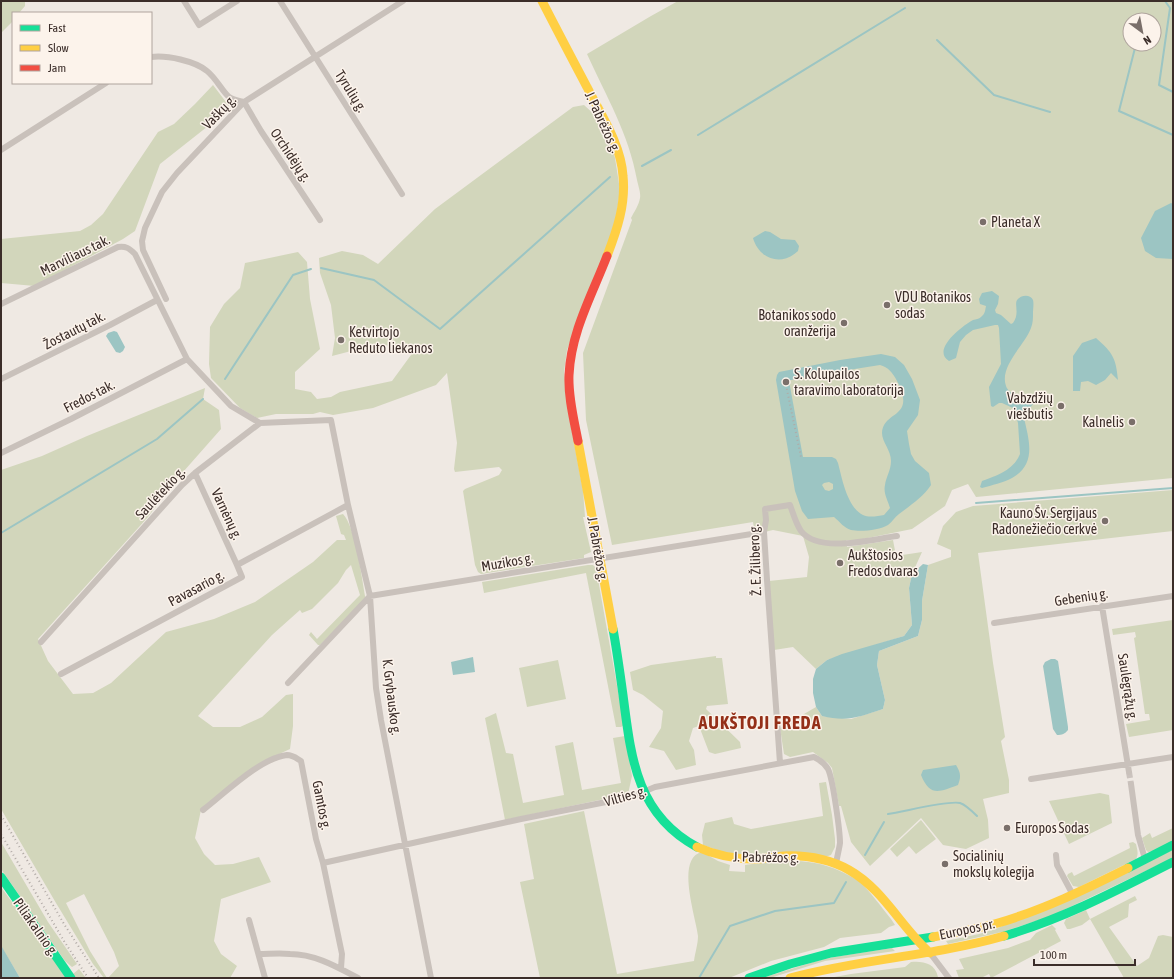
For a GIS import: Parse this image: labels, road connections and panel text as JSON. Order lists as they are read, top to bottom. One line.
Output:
{"streets":{"street":["Tyrulių g.","Vaškų g.","J. Pabrėžos g.","Orchidėjų g.","Marviliaus tak.","Žostautų tak.","Fredos tak.","Saulėtekio g.","Varnėnų g.","Ž. E. Žilibero g.","Muzikos g.","Pavasario g.","Gebenių g.","Saulėgrąžų g.","K. Grybausko g.","Vilties g.","Gamtos g.","Piliakalnio g.","Europos pr."]},"crossings":[["Tyrulių g.","Vaškų g."],["Vaškų g.","Orchidėjų g."],["J. Pabrėžos g.","Muzikos g."],["J. Pabrėžos g.","Vilties g."],["J. Pabrėžos g.","Europos pr."],["Marviliaus tak.","Žostautų tak."],["Saulėtekio g.","Varnėnų g."],["Saulėtekio g.","K. Grybausko g."],["Varnėnų g.","Pavasario g."],["Ž. E. Žilibero g.","Muzikos g."],["Ž. E. Žilibero g.","Vilties g."],["Muzikos g.","K. Grybausko g."],["Pavasario g.","K. Grybausko g."],["Gebenių g.","Saulėgrąžų g."],["K. Grybausko g.","Vilties g."],["Vilties g.","Gamtos g."]],"districts":["AUKŠTOJI FREDA"],"places":["Planeta X","VDU Botanikos sodas","Botanikos sodo oranžerija","Ketvirtojo Reduto liekanos","S. Kolupailos taravimo laboratorija","Vabzdžių viešbutis","Kalnelis","Kauno Šv. Sergijaus Radonežiečio cerkvė","Aukštosios Fredos dvaras","Europos Sodas","Socialinių mokslų kolegija"],"legend":["Fast","Slow","Jam"],"scale_bar":"100 m","north":"bottom right"}
